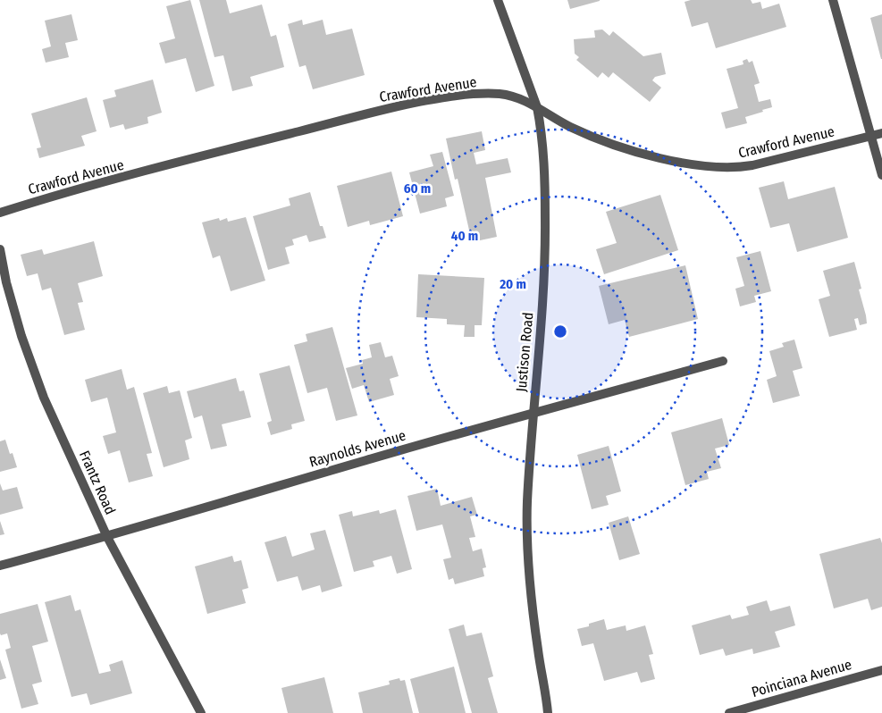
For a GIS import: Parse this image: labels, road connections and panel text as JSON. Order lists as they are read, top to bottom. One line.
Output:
{"streets":{"street":["Crawford Avenue","Justison Road","Raynolds Avenue","Frantz Road","Poinciana Avenue"]},"crossings":[["Crawford Avenue","Justison Road"],["Justison Road","Raynolds Avenue"],["Raynolds Avenue","Frantz Road"]],"rings":["60 m","40 m","20 m"]}
